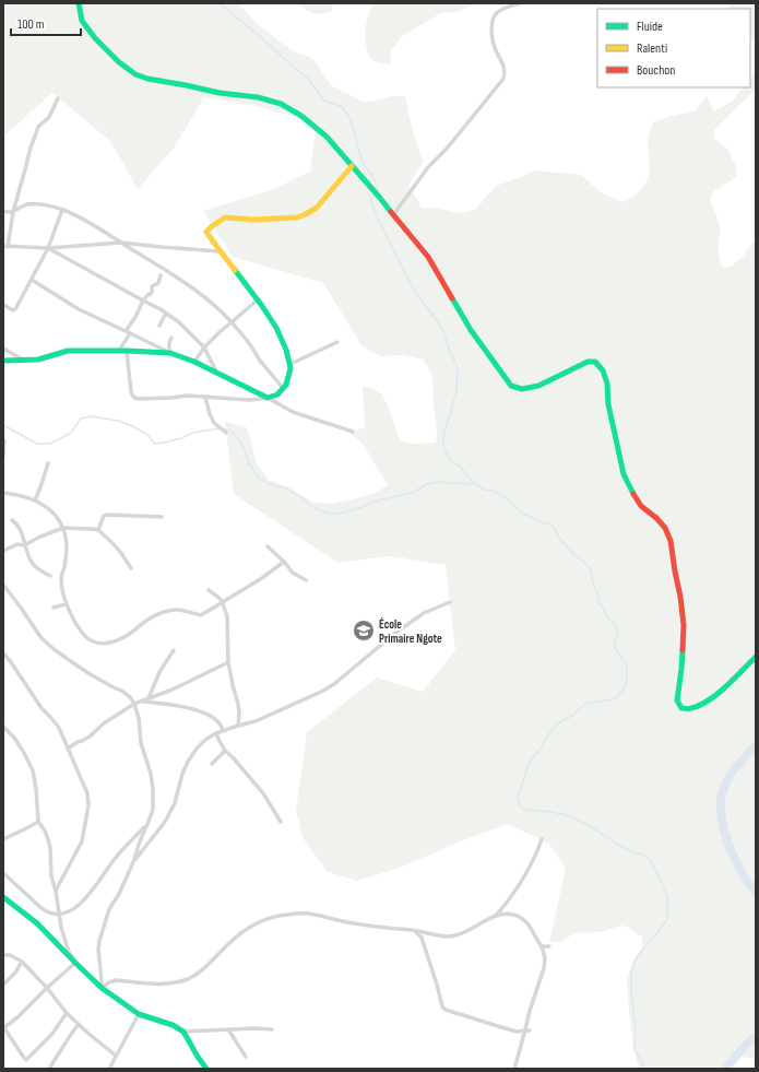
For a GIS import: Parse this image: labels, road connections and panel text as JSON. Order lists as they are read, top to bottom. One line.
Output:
{"places":{"school or university":["École Primaire Ngote"]},"legend":["Fluide","Ralenti","Bouchon"],"scale_bar":"100 m"}
